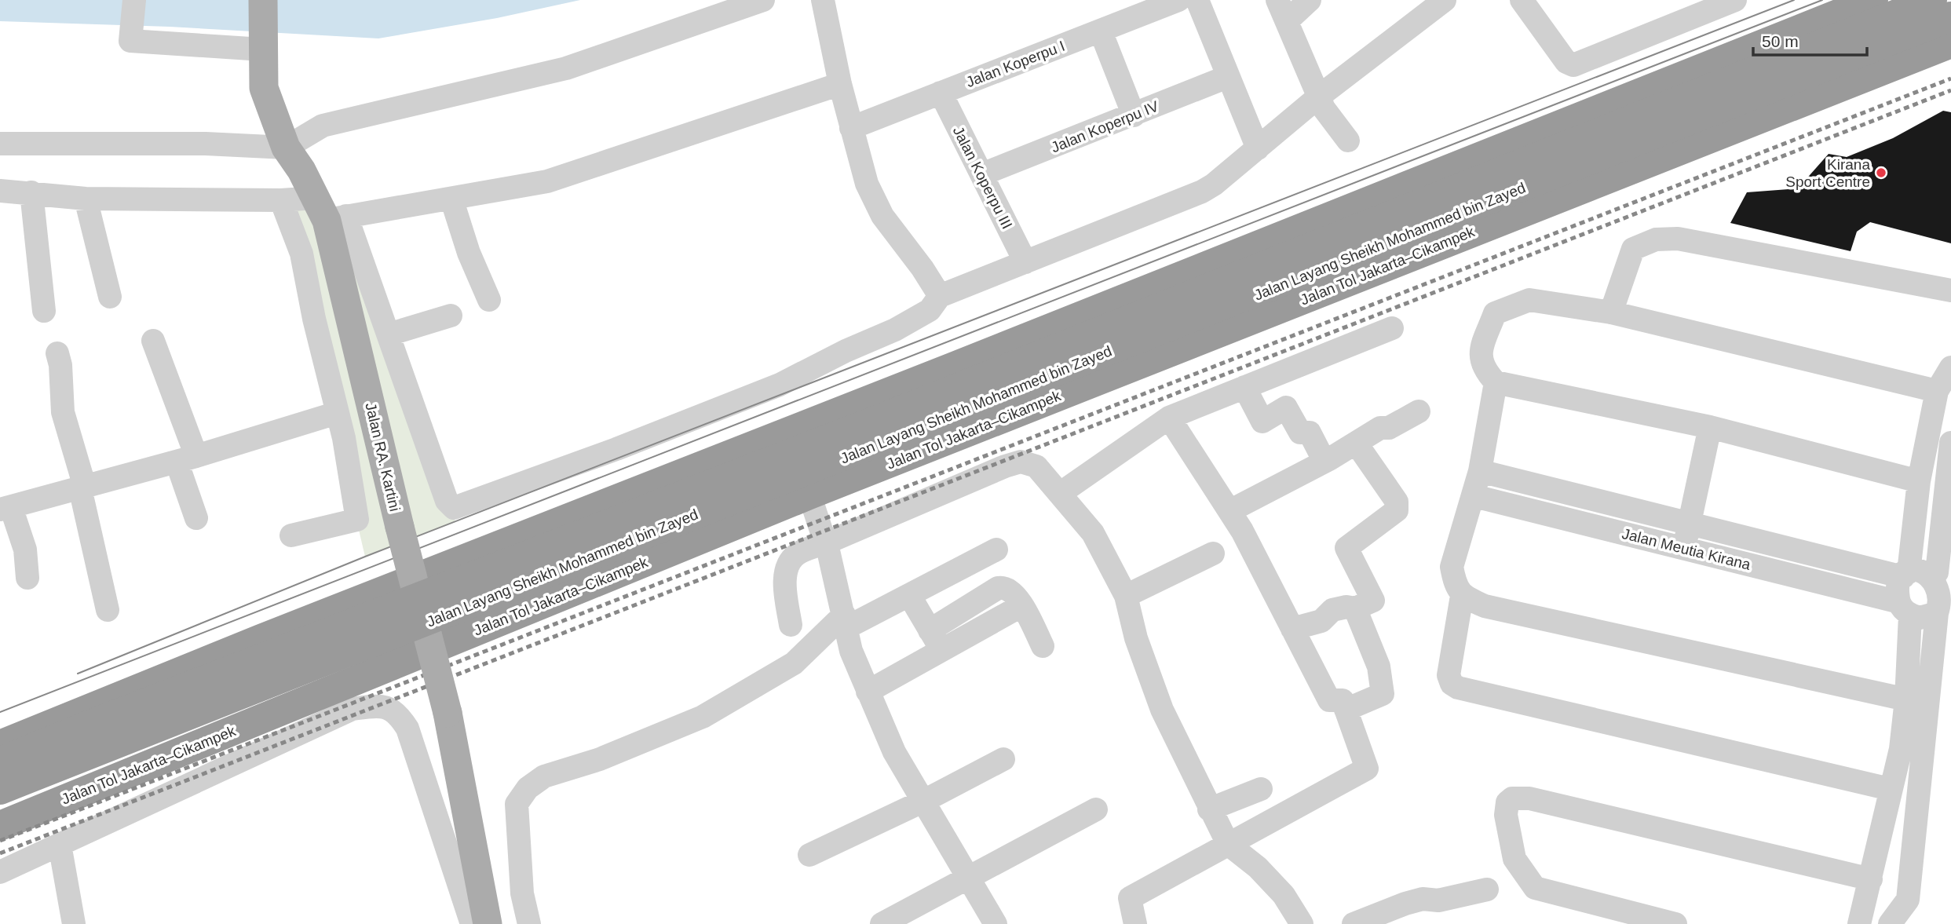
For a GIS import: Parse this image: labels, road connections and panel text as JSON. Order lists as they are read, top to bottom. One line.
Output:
{"streets":{"highway":["Jalan Layang Sheikh Mohammed bin Zayed","Jalan Tol Jakarta–Cikampek"],"main road":["Jalan RA. Kartini"],"street":["Jalan Koperpu I","Jalan Koperpu IV","Jalan Koperpu III","Jalan Meutia Kirana"]},"crossings":[["Jalan Koperpu I","Jalan Koperpu III"],["Jalan Koperpu IV","Jalan Koperpu III"]],"places":["Kirana Sport Centre"],"scale_bar":"50 m"}
